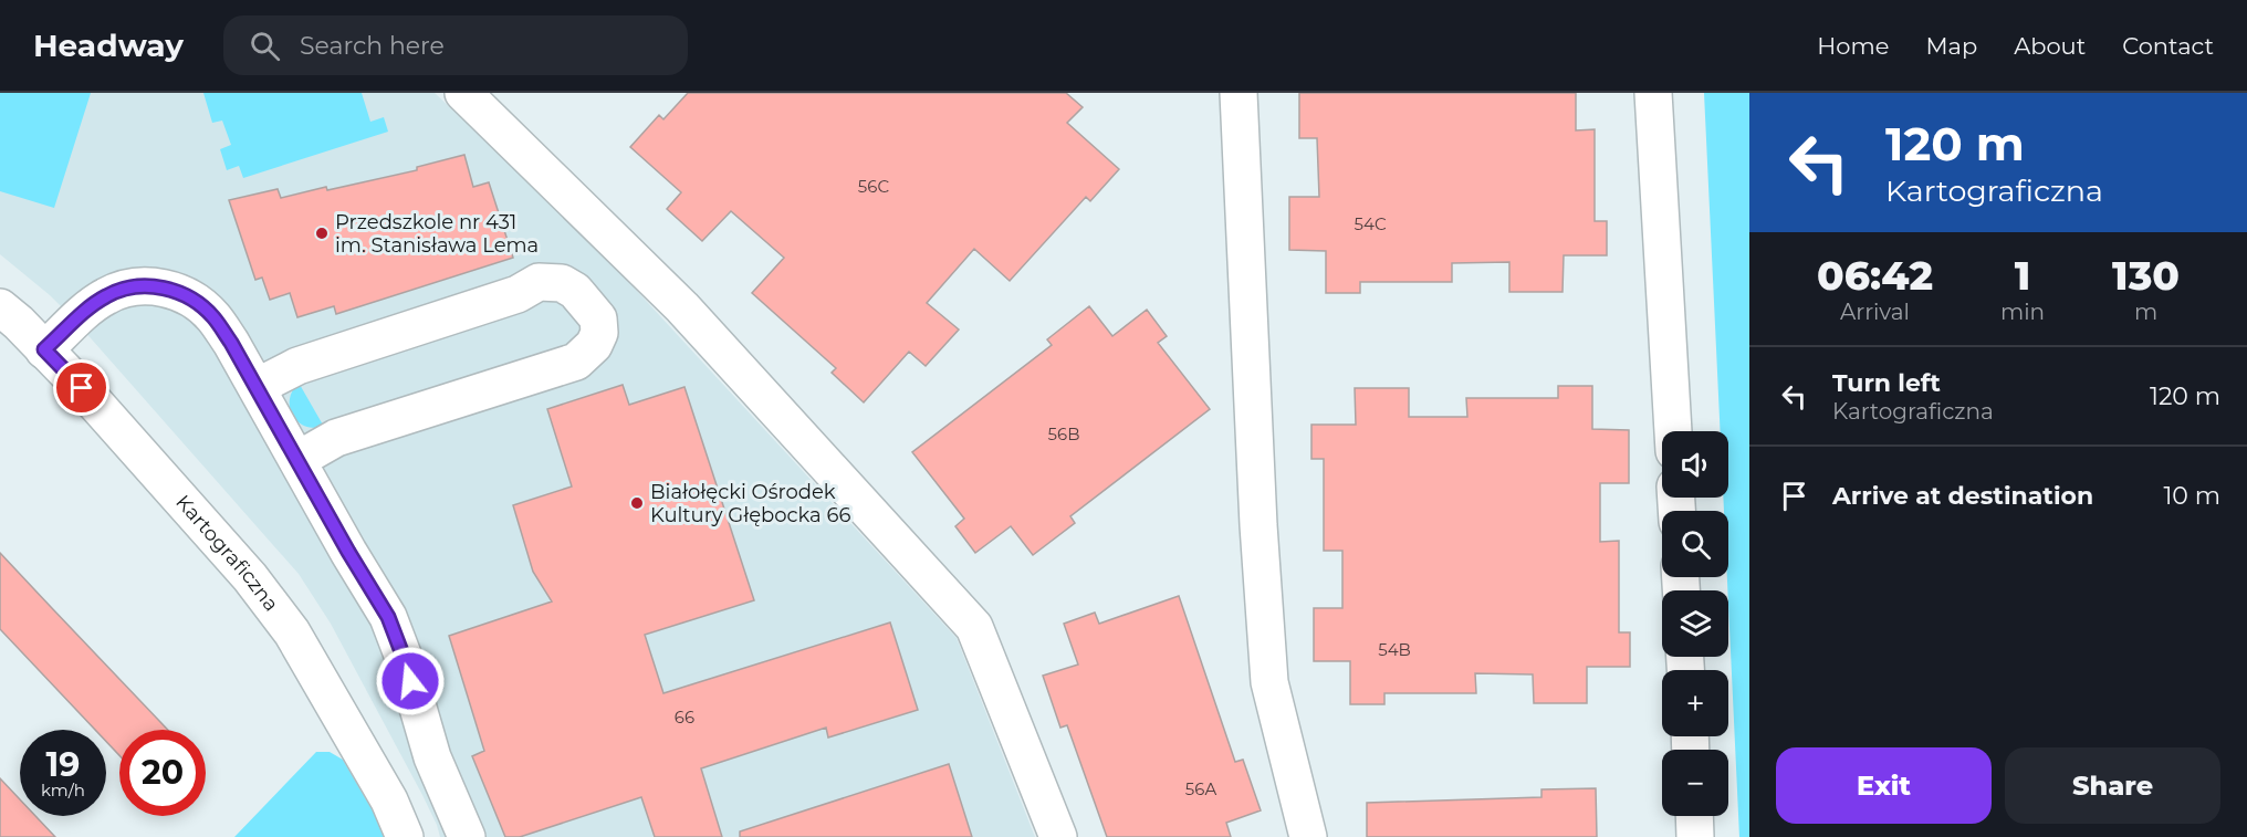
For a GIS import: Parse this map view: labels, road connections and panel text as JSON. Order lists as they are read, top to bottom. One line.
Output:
{"streets":{"street":["Kartograficzna"]},"places":["Przedszkole nr 431 im. Stanisława Lema","Białołęcki Ośrodek Kultury Głębocka 66"],"house_numbers":["56C","54C","56B","54B","66","56A"],"page":{"header":"Headway","search":"Search here","nav":["Home","Map","About","Contact"],"turn":["120 m","Kartograficzna"],"eta":["06:42","Arrival","1","min","130","m"],"list":[{"name":"Turn left","note":"Kartograficzna","value":"120 m"},{"name":"Arrive at destination","value":"10 m"}],"map_buttons":["+","−"],"speed":"19 km/h","limit":"20","buttons":["Exit","Share"]}}
